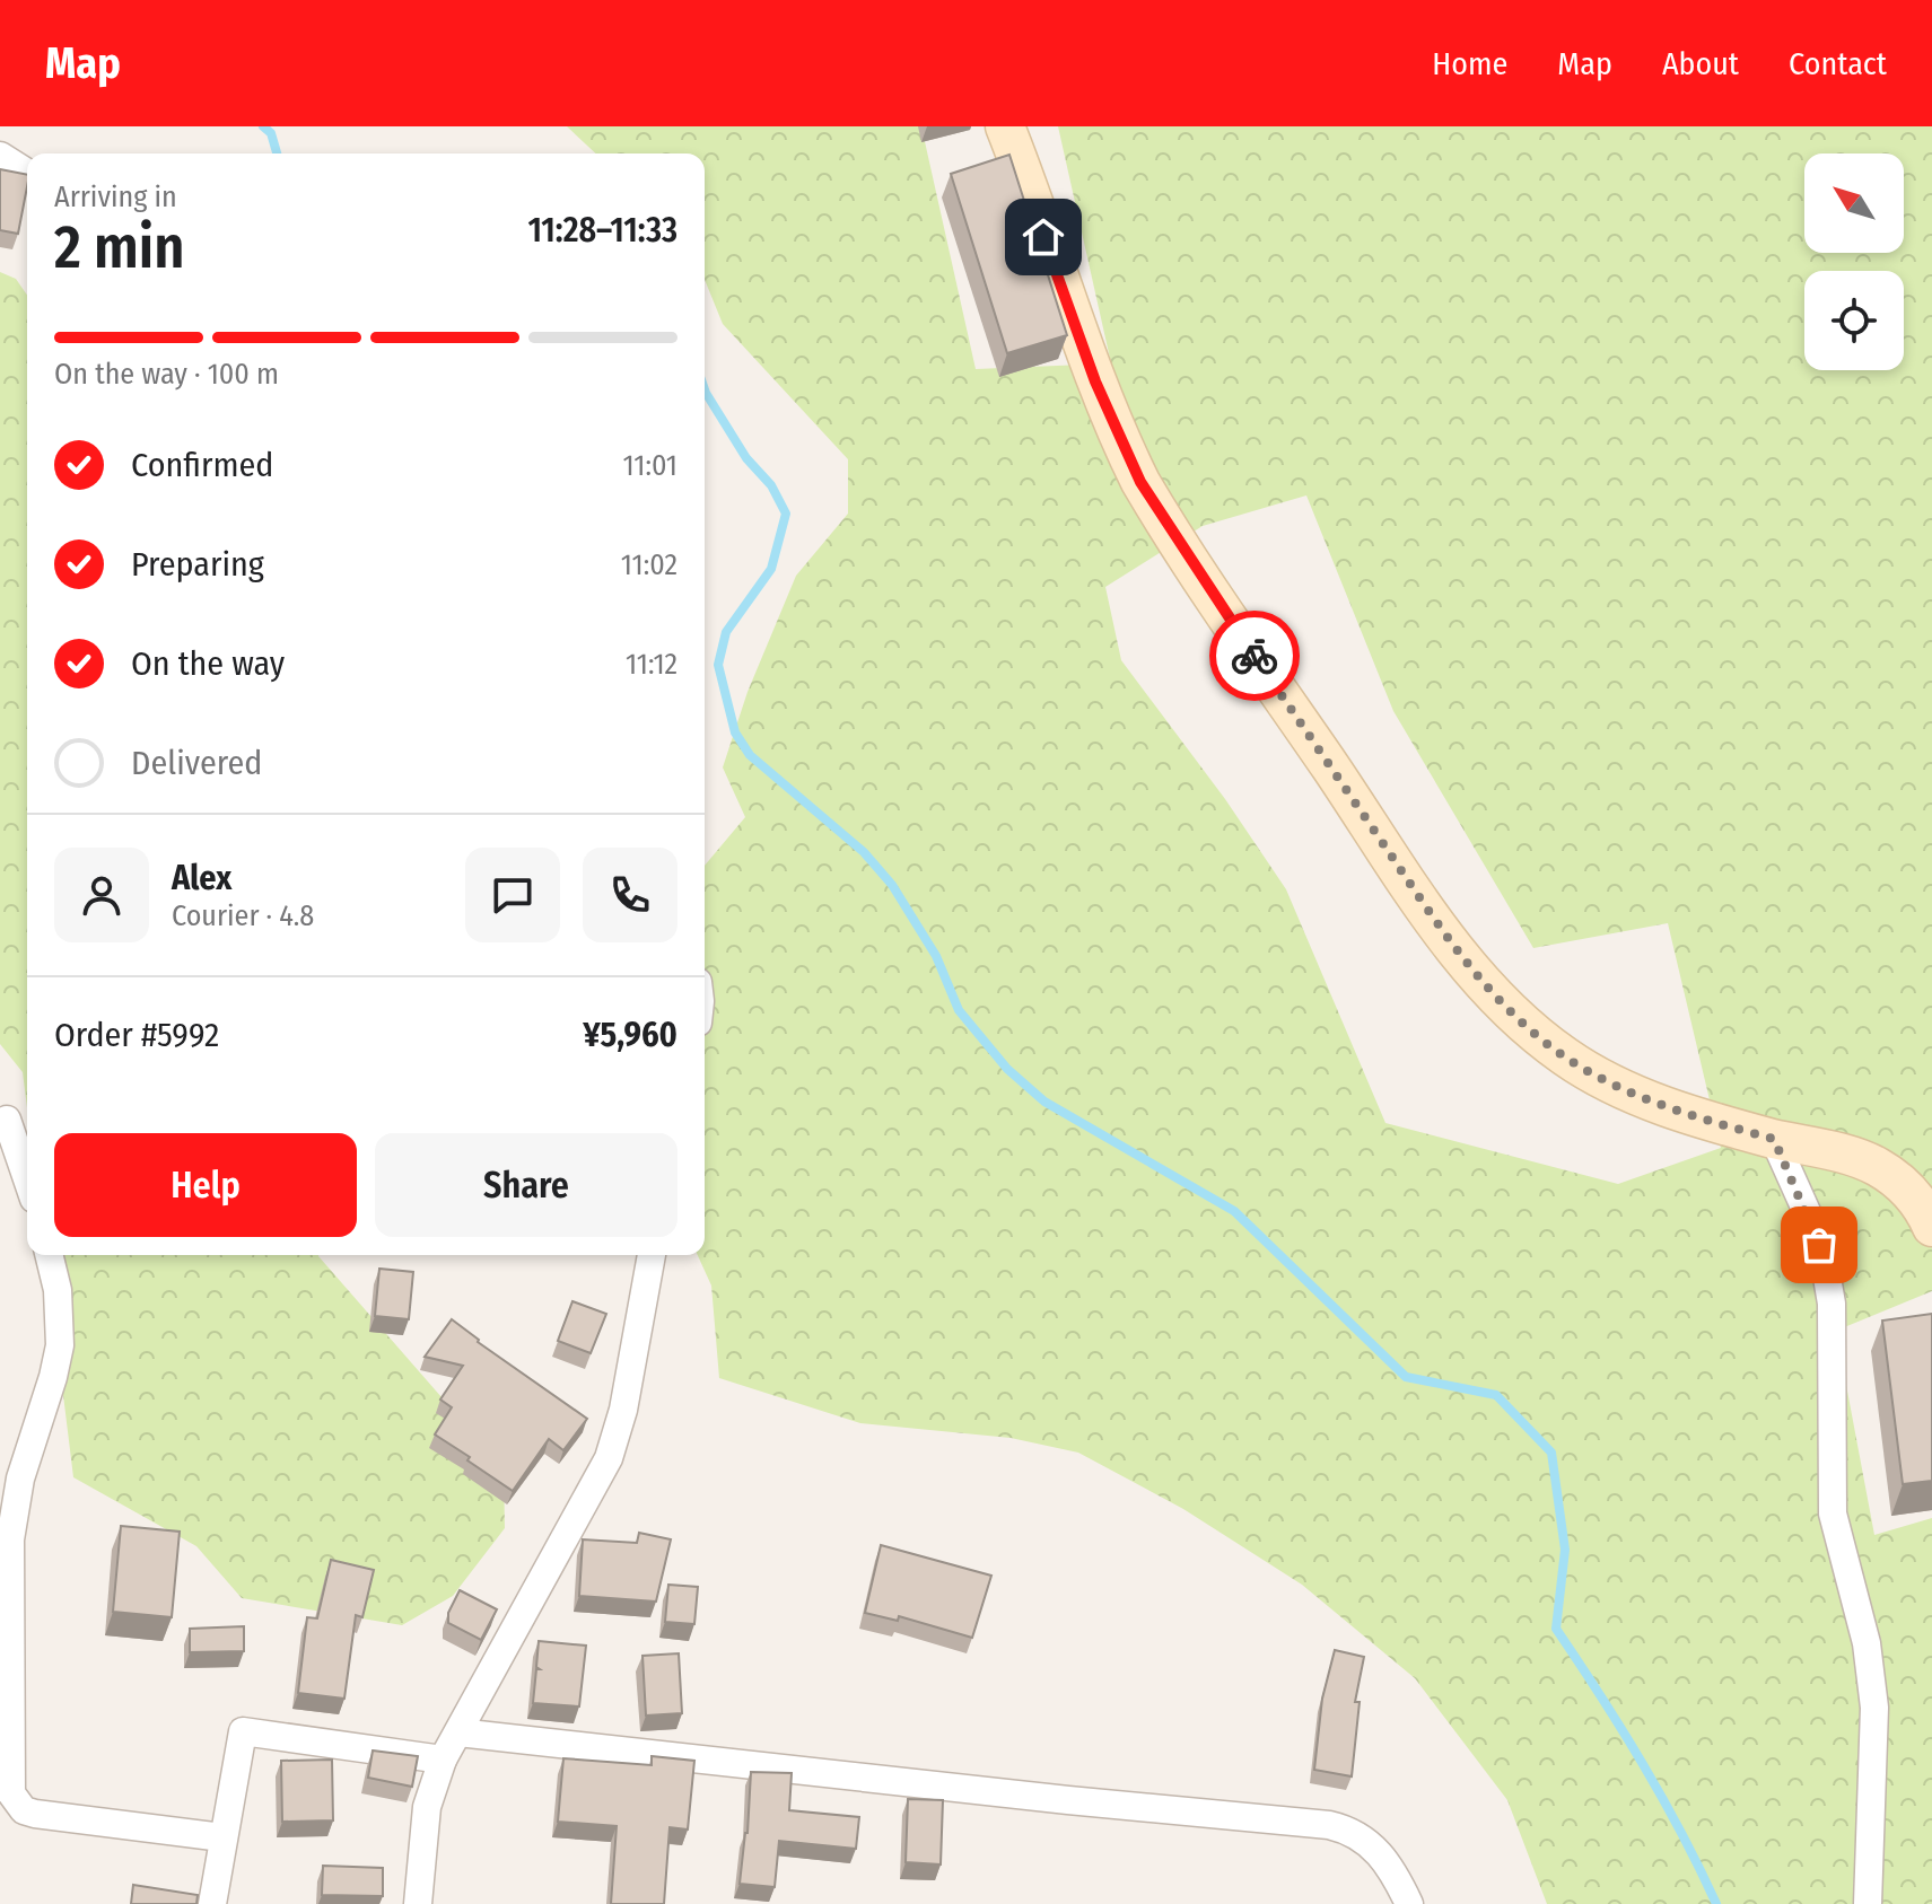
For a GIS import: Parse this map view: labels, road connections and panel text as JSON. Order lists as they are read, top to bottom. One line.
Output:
{"north":"top left","page":{"header":"Map","nav":["Home","Map","About","Contact"],"heading":["2 min","Arriving in","11:28–11:33"],"panel":["Alex","Courier · 4.8","Order #5992","¥5,960"],"bar":"On the way · 100 m","list":[["Confirmed","11:01"],["Preparing","11:02"],["On the way","11:12"],"Delivered"],"buttons":["Help","Share"]}}
